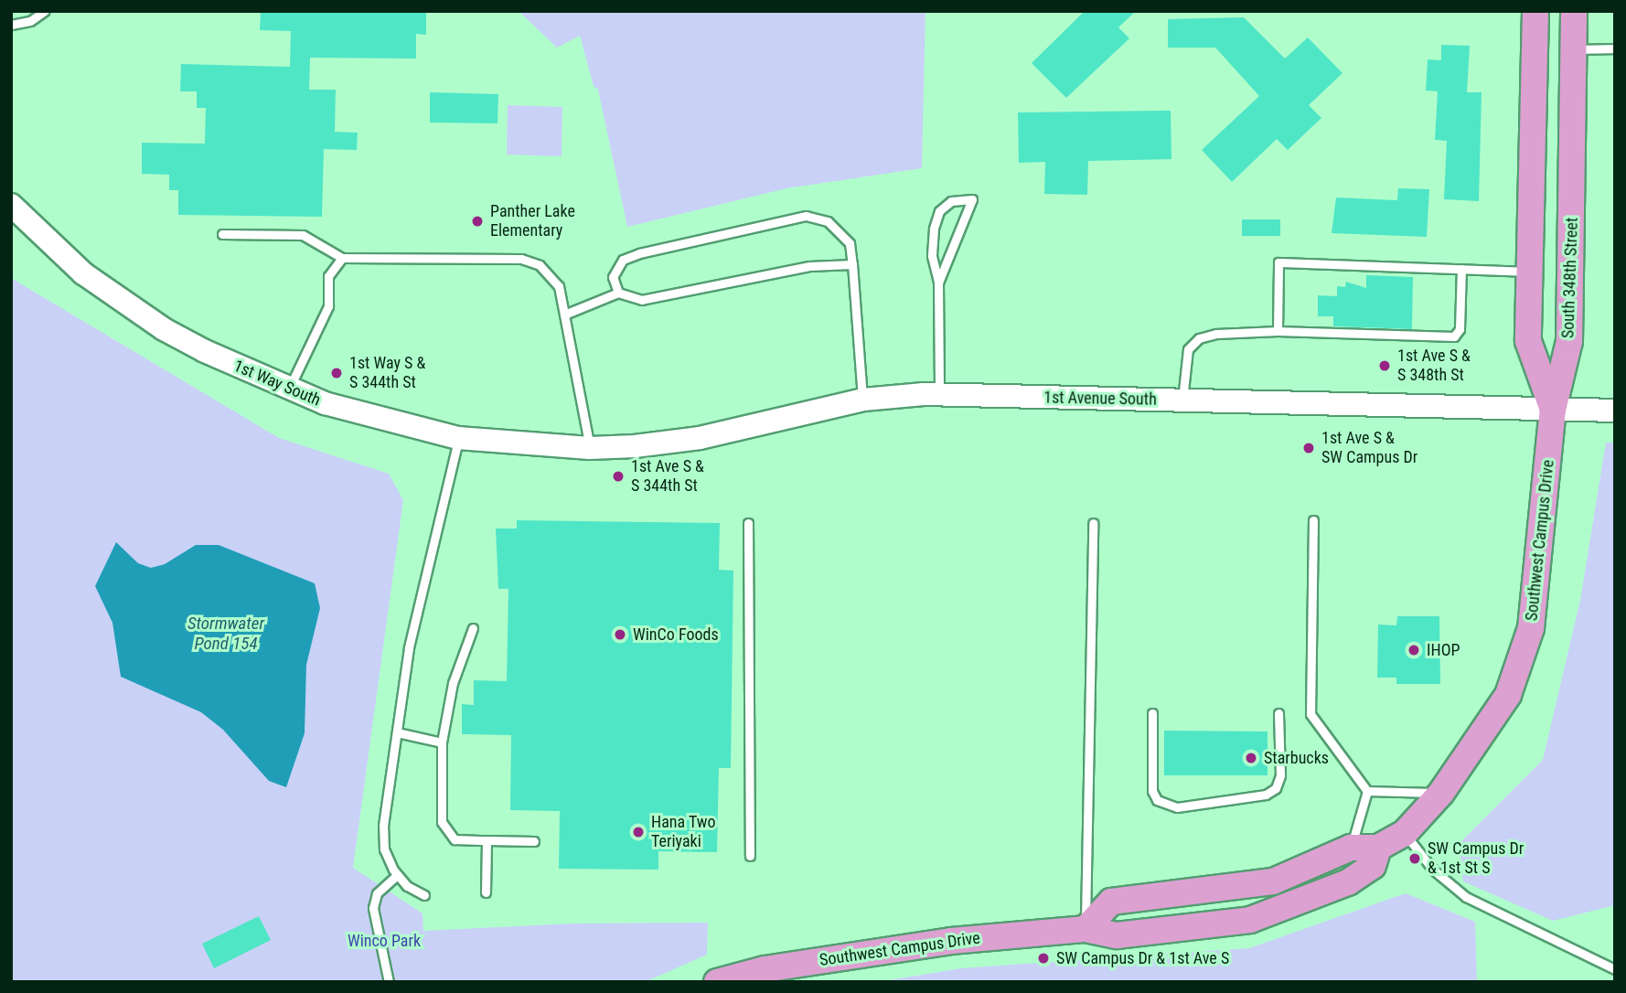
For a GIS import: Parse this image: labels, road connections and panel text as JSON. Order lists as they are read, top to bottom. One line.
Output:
{"streets":{"main road":["South 348th Street","1st Way South","1st Avenue South","Southwest Campus Drive"]},"crossings":[["South 348th Street","1st Avenue South"],["South 348th Street","Southwest Campus Drive"],["1st Way South","1st Avenue South"],["1st Avenue South","Southwest Campus Drive"]],"water":["Stormwater Pond 154"],"parks":["Winco Park"],"places":["Panther Lake Elementary","1st Ave S & S 348th St","1st Way S & S 344th St","1st Ave S & SW Campus Dr","1st Ave S & S 344th St","WinCo Foods","IHOP","Starbucks","Hana Two Teriyaki","SW Campus Dr & 1st St S","SW Campus Dr & 1st Ave S"]}
